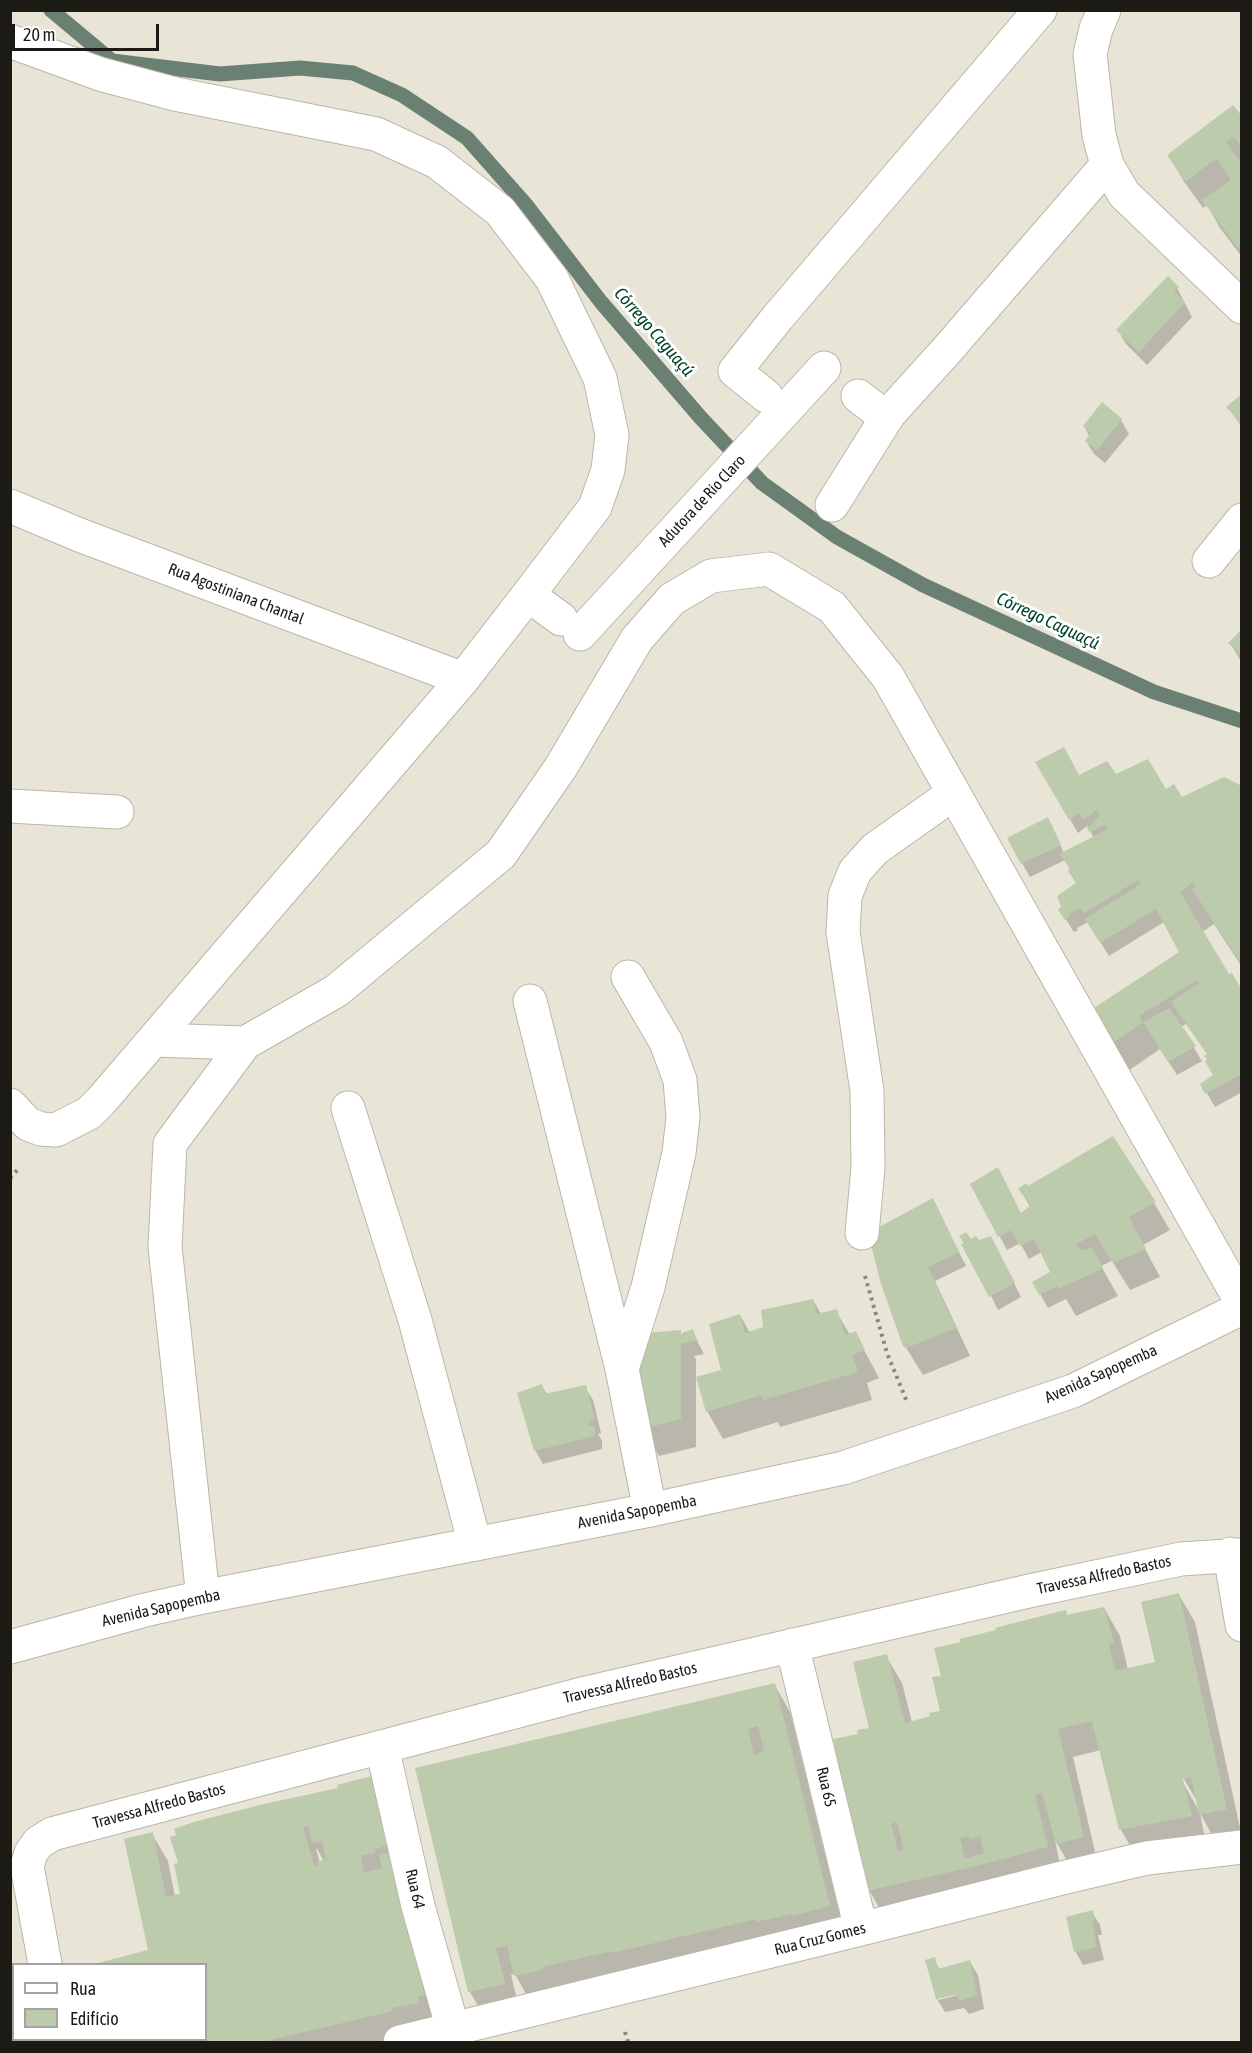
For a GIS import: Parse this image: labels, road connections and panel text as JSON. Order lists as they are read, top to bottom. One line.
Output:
{"streets":{"street":["Adutora de Rio Claro","Rua Agostiniana Chantal","Avenida Sapopemba","Travessa Alfredo Bastos","Rua 65","Rua 64","Rua Cruz Gomes"]},"crossings":[["Travessa Alfredo Bastos","Rua 65"],["Travessa Alfredo Bastos","Rua 64"],["Rua 65","Rua Cruz Gomes"],["Rua 64","Rua Cruz Gomes"]],"water":["Córrego Caguaçú"],"legend":["Rua","Edifício"],"scale_bar":"20 m"}
